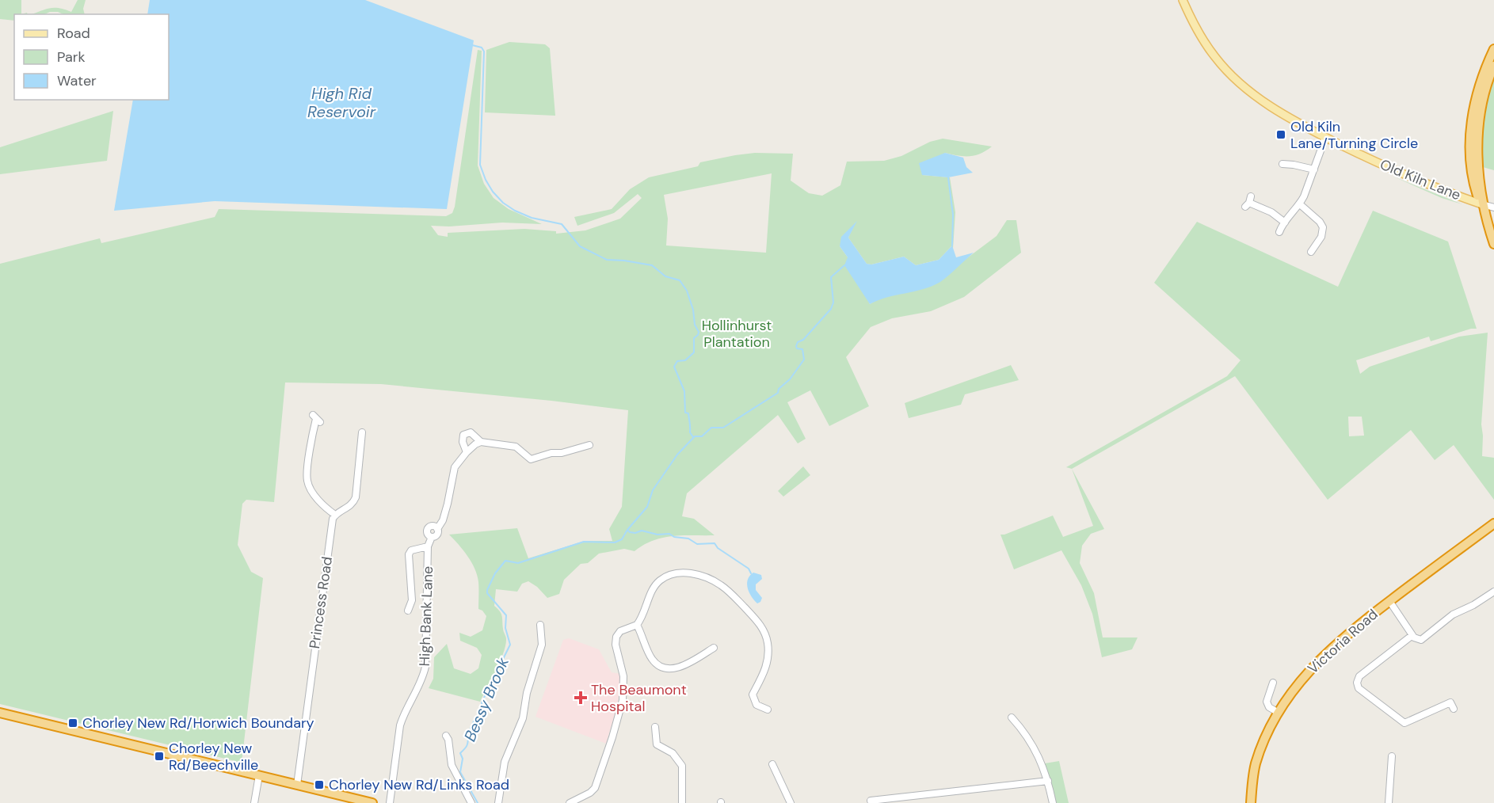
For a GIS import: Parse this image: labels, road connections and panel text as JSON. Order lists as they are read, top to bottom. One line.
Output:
{"streets":{"highway":["Victoria Road"],"main road":["Old Kiln Lane"],"street":["Princess Road","High Bank Lane"]},"water":["High Rid Reservoir","Bessy Brook"],"parks":["Hollinhurst Plantation"],"places":{"transit":["Old Kiln Lane/Turning Circle","Chorley New Rd/Horwich Boundary","Chorley New Rd/Beechville","Chorley New Rd/Links Road"],"health":["The Beaumont Hospital"]},"legend":["Road","Park","Water"]}
